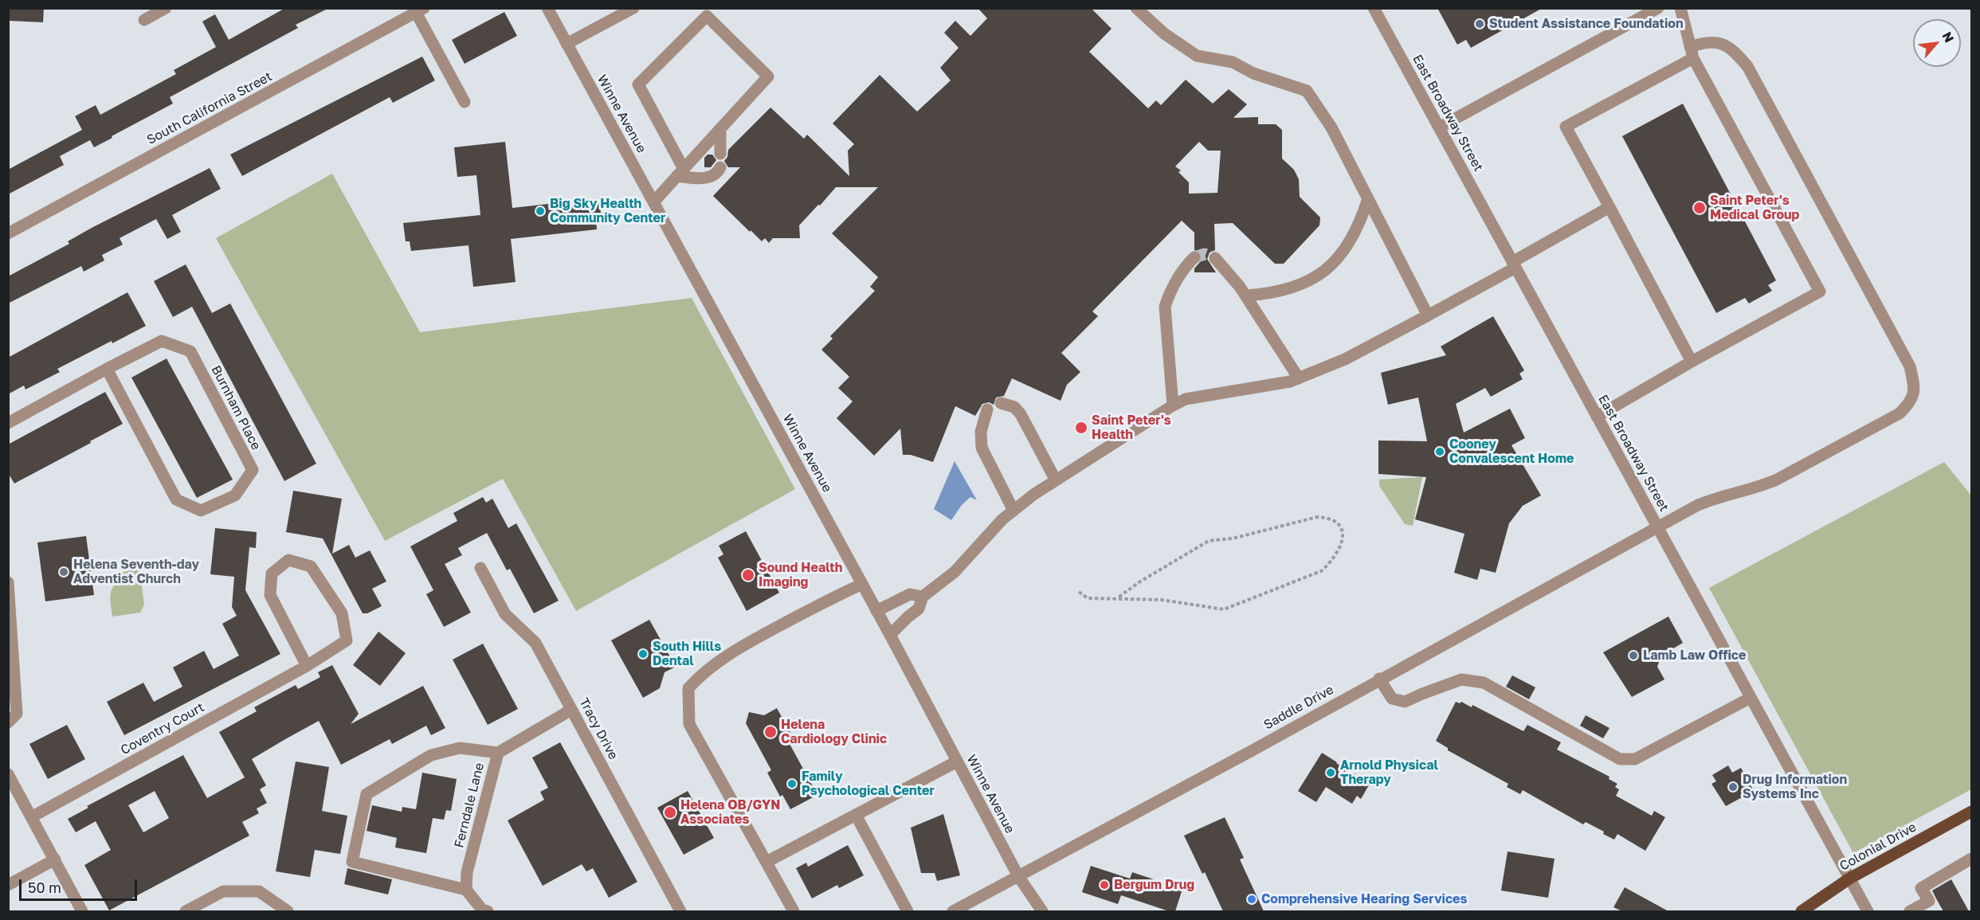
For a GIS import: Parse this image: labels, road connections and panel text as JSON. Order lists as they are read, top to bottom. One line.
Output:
{"streets":{"main road":["Colonial Drive"],"street":["South California Street","East Broadway Street","Winne Avenue","Burnham Place","Saddle Drive","Coventry Court","Tracy Drive","Ferndale Lane"]},"crossings":[["East Broadway Street","Saddle Drive"],["East Broadway Street","Colonial Drive"],["Winne Avenue","Saddle Drive"],["Tracy Drive","Ferndale Lane"]],"places":["Student Assistance Foundation","Saint Peter's Medical Group","Big Sky Health Community Center","Saint Peter's Health","Cooney Convalescent Home","Helena Seventh-day Adventist Church","Sound Health Imaging","South Hills Dental","Lamb Law Office","Helena Cardiology Clinic","Arnold Physical Therapy","Family Psychological Center","Drug Information Systems Inc","Helena OB/GYN Associates","Bergum Drug","Comprehensive Hearing Services"],"scale_bar":"50 m","north":"top right"}
